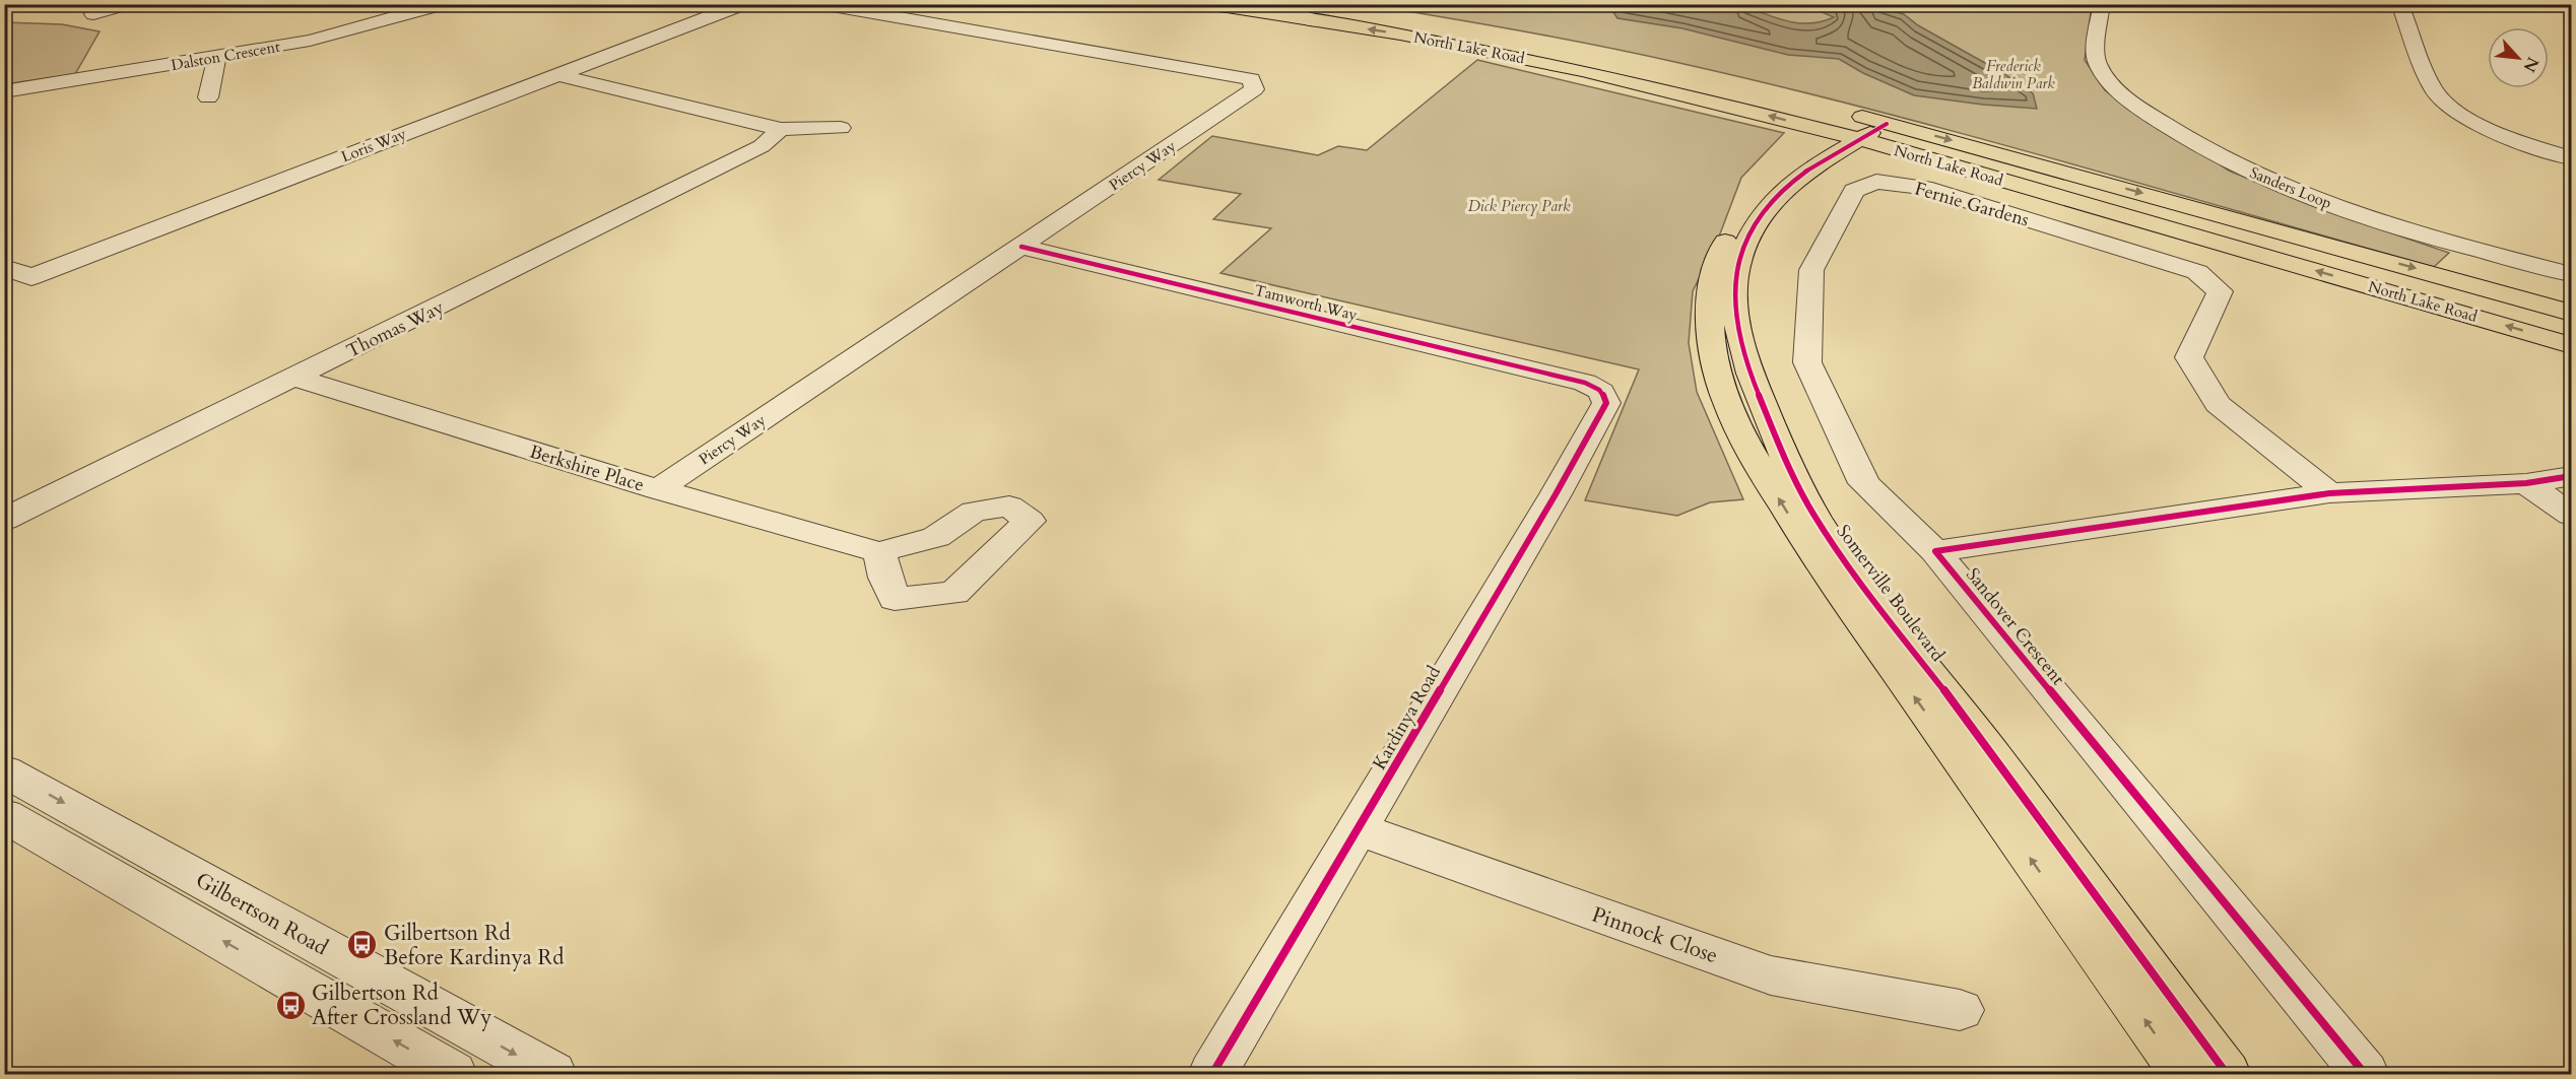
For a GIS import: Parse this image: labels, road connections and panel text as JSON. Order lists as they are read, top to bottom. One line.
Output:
{"streets":{"main road":["North Lake Road","Somerville Boulevard"],"street":["Dalston Crescent","Loris Way","Piercy Way","Sanders Loop","Fernie Gardens","Tamworth Way","Thomas Way","Berkshire Place","Sandover Crescent","Kardinya Road","Gilbertson Road","Pinnock Close"]},"crossings":[["North Lake Road","Somerville Boulevard"],["Piercy Way","Tamworth Way"],["Piercy Way","Berkshire Place"],["Fernie Gardens","Sandover Crescent"],["Tamworth Way","Kardinya Road"],["Thomas Way","Berkshire Place"],["Kardinya Road","Pinnock Close"]],"one_way":["Somerville Boulevard"],"parks":["Frederick Baldwin Park","Dick Piercy Park"],"places":{"bus stop":["Gilbertson Rd Before Kardinya Rd","Gilbertson Rd After Crossland Wy"]},"north":"bottom right"}
